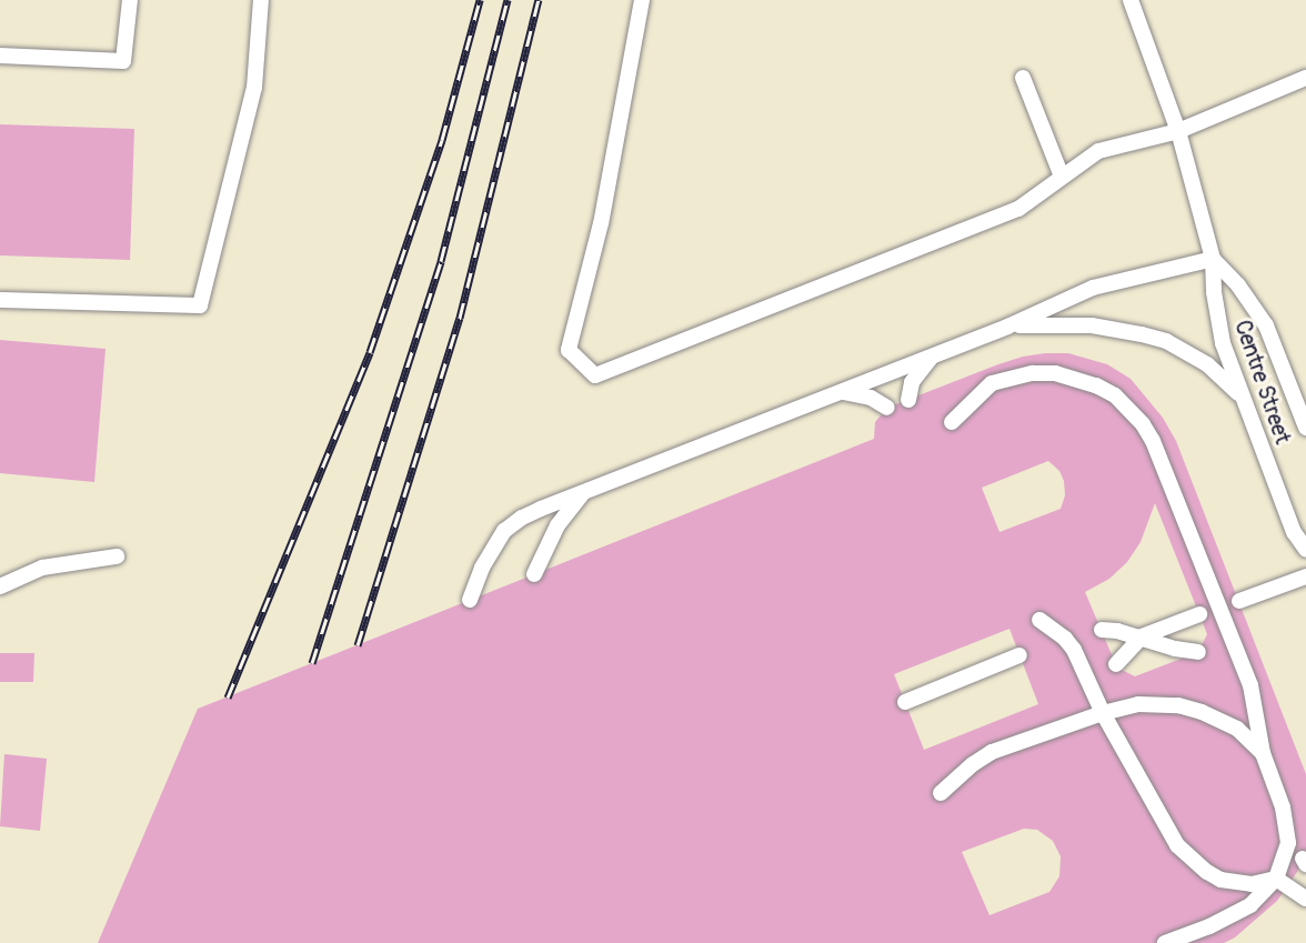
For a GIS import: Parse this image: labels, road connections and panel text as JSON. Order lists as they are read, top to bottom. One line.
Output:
{"streets":{"lane":["Centre Street"]}}
